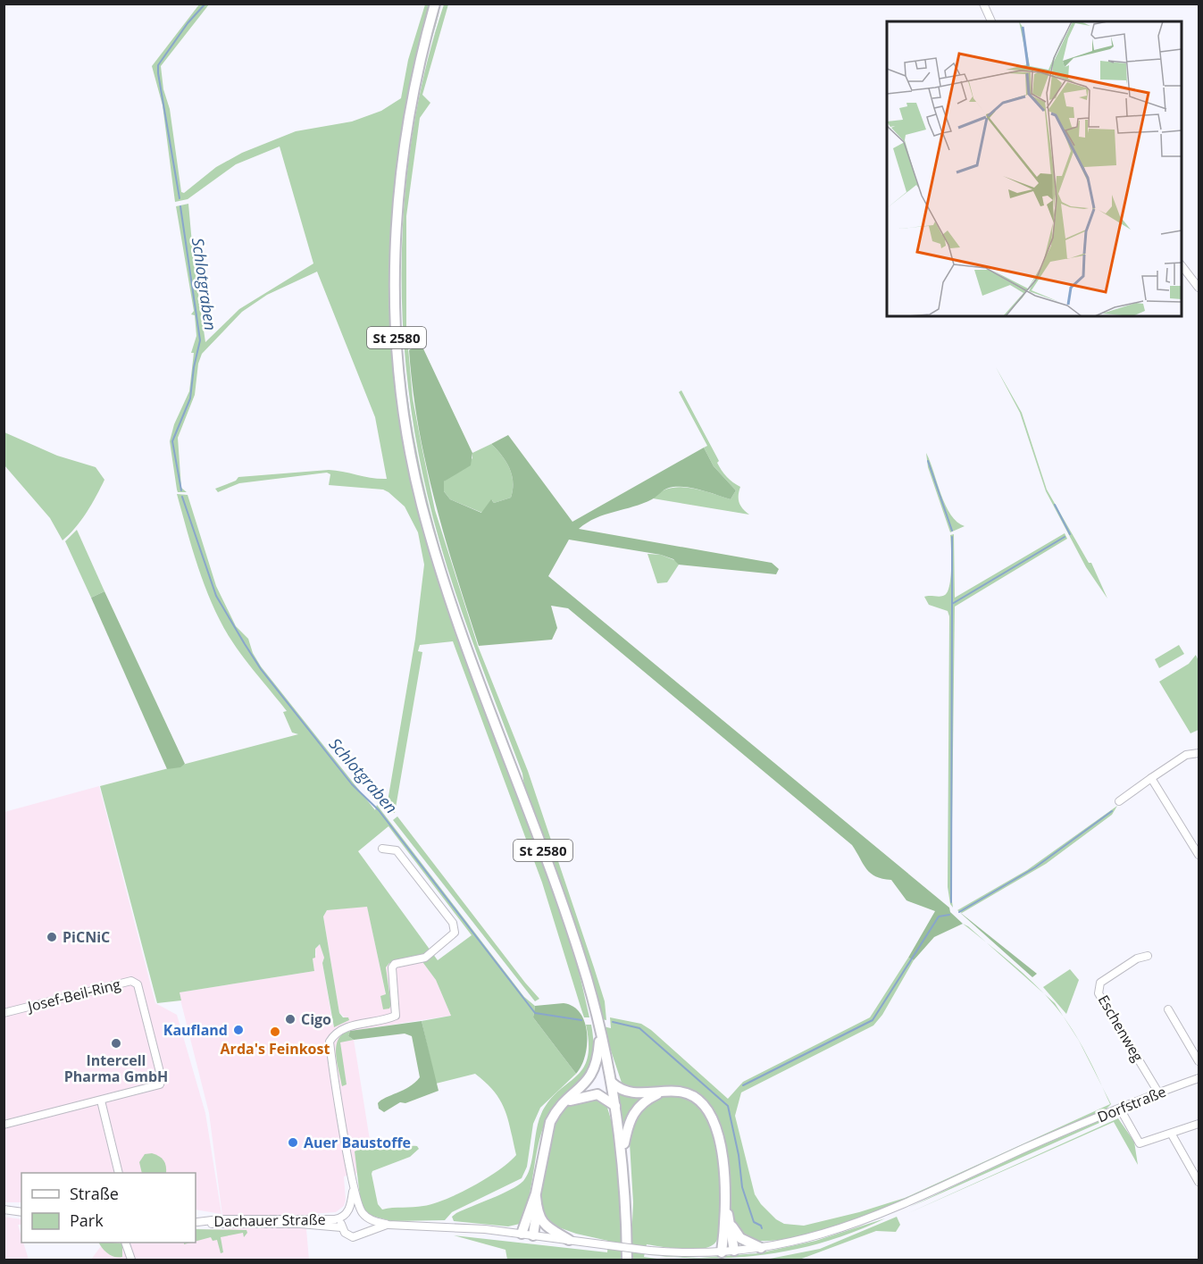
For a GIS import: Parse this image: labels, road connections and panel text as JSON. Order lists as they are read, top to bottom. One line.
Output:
{"streets":{"highway":["St 2580"],"street":["Josef-Beil-Ring","Eschenweg","Dorfstraße","Dachauer Straße"]},"crossings":[["St 2580","Dachauer Straße"],["Eschenweg","Dorfstraße"],["Dorfstraße","Dachauer Straße"]],"water":["Schlotgraben"],"places":["PiCNiC","Cigo","Kaufland","Arda's Feinkost","Intercell Pharma GmbH","Auer Baustoffe"],"legend":["Straße","Park"]}
